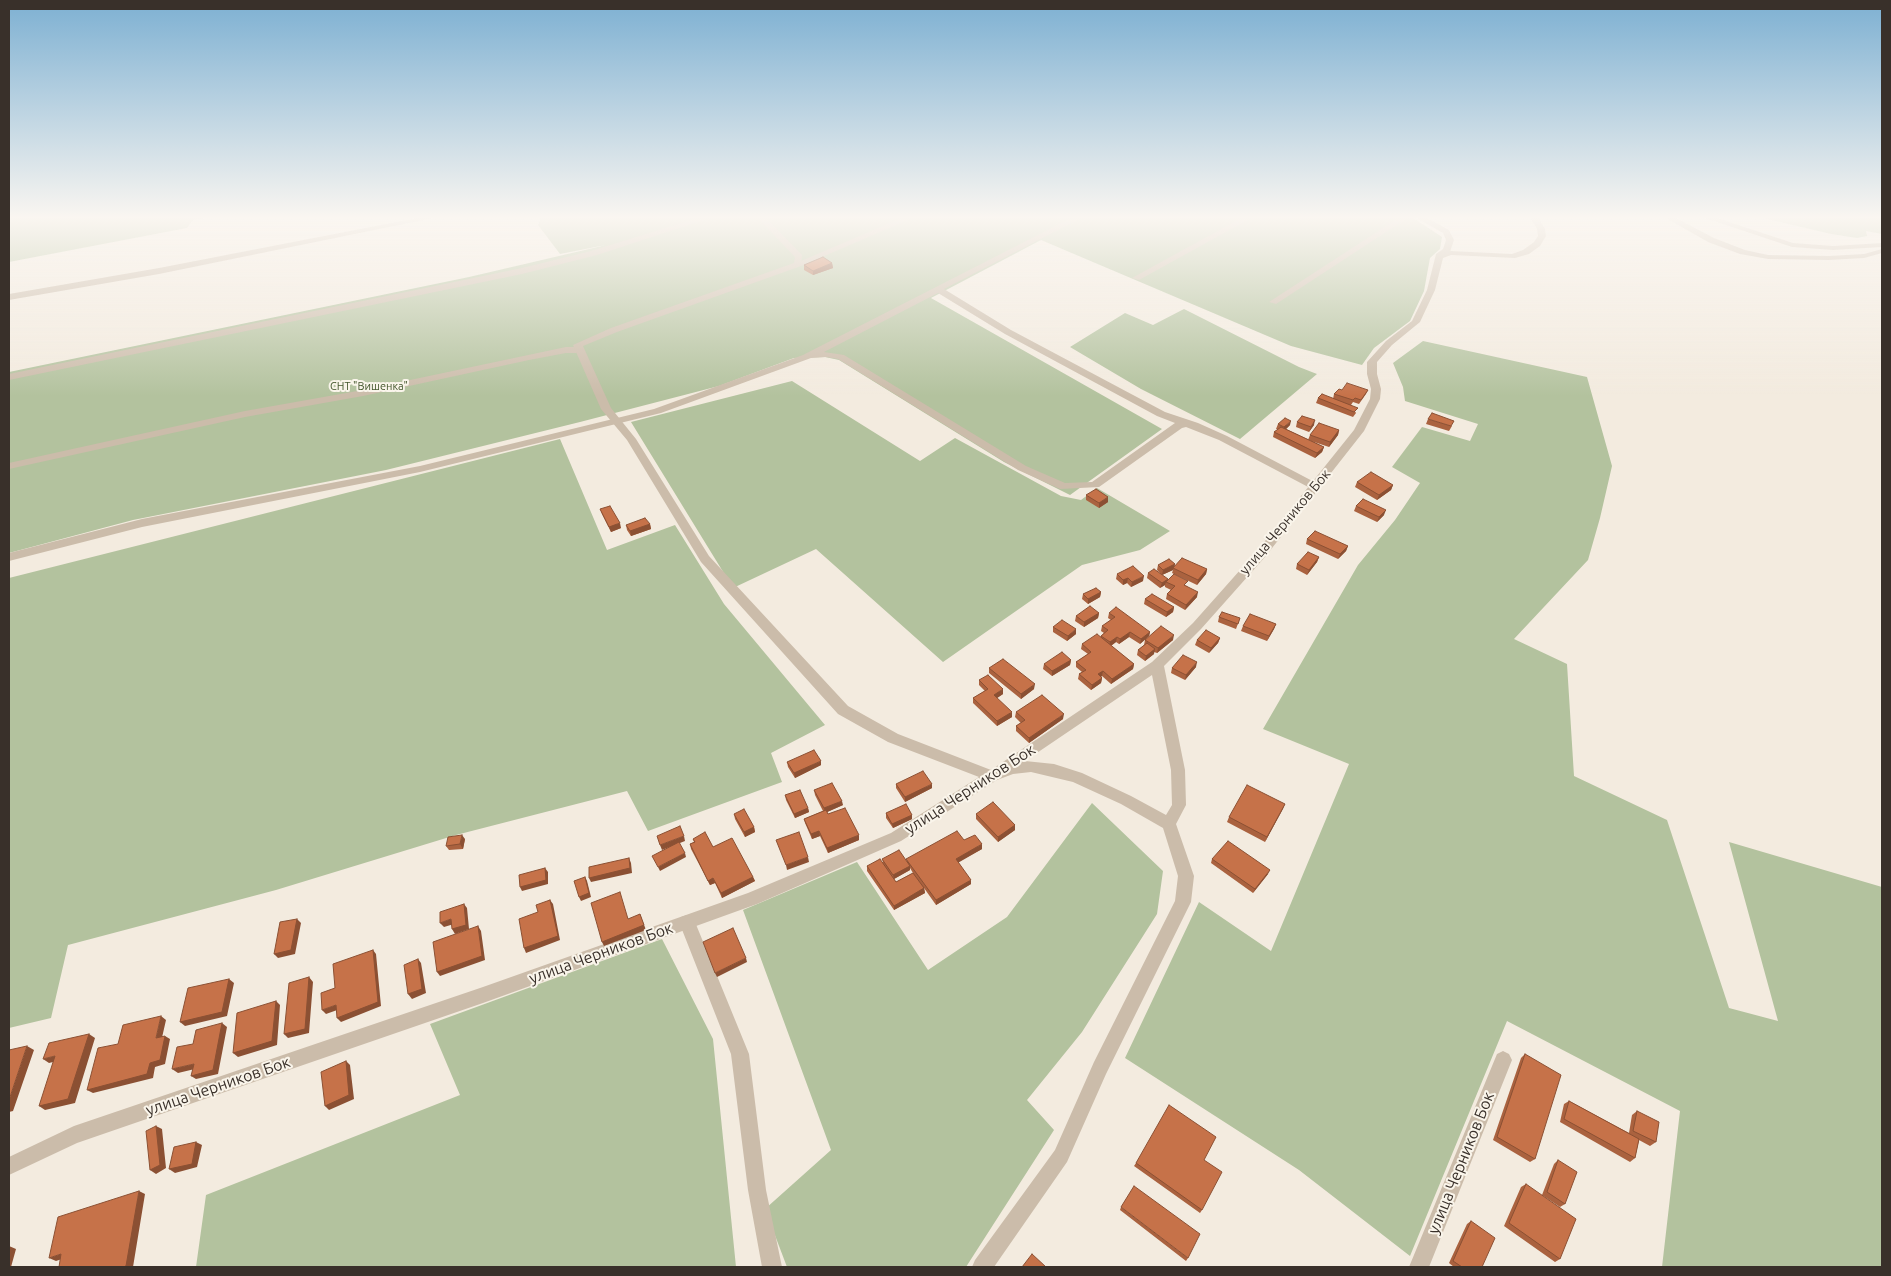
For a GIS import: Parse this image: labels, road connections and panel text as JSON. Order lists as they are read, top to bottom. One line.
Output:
{"streets":{"street":["улица Черников Бок"]},"parks":["СНТ \"Вишенка\""]}
